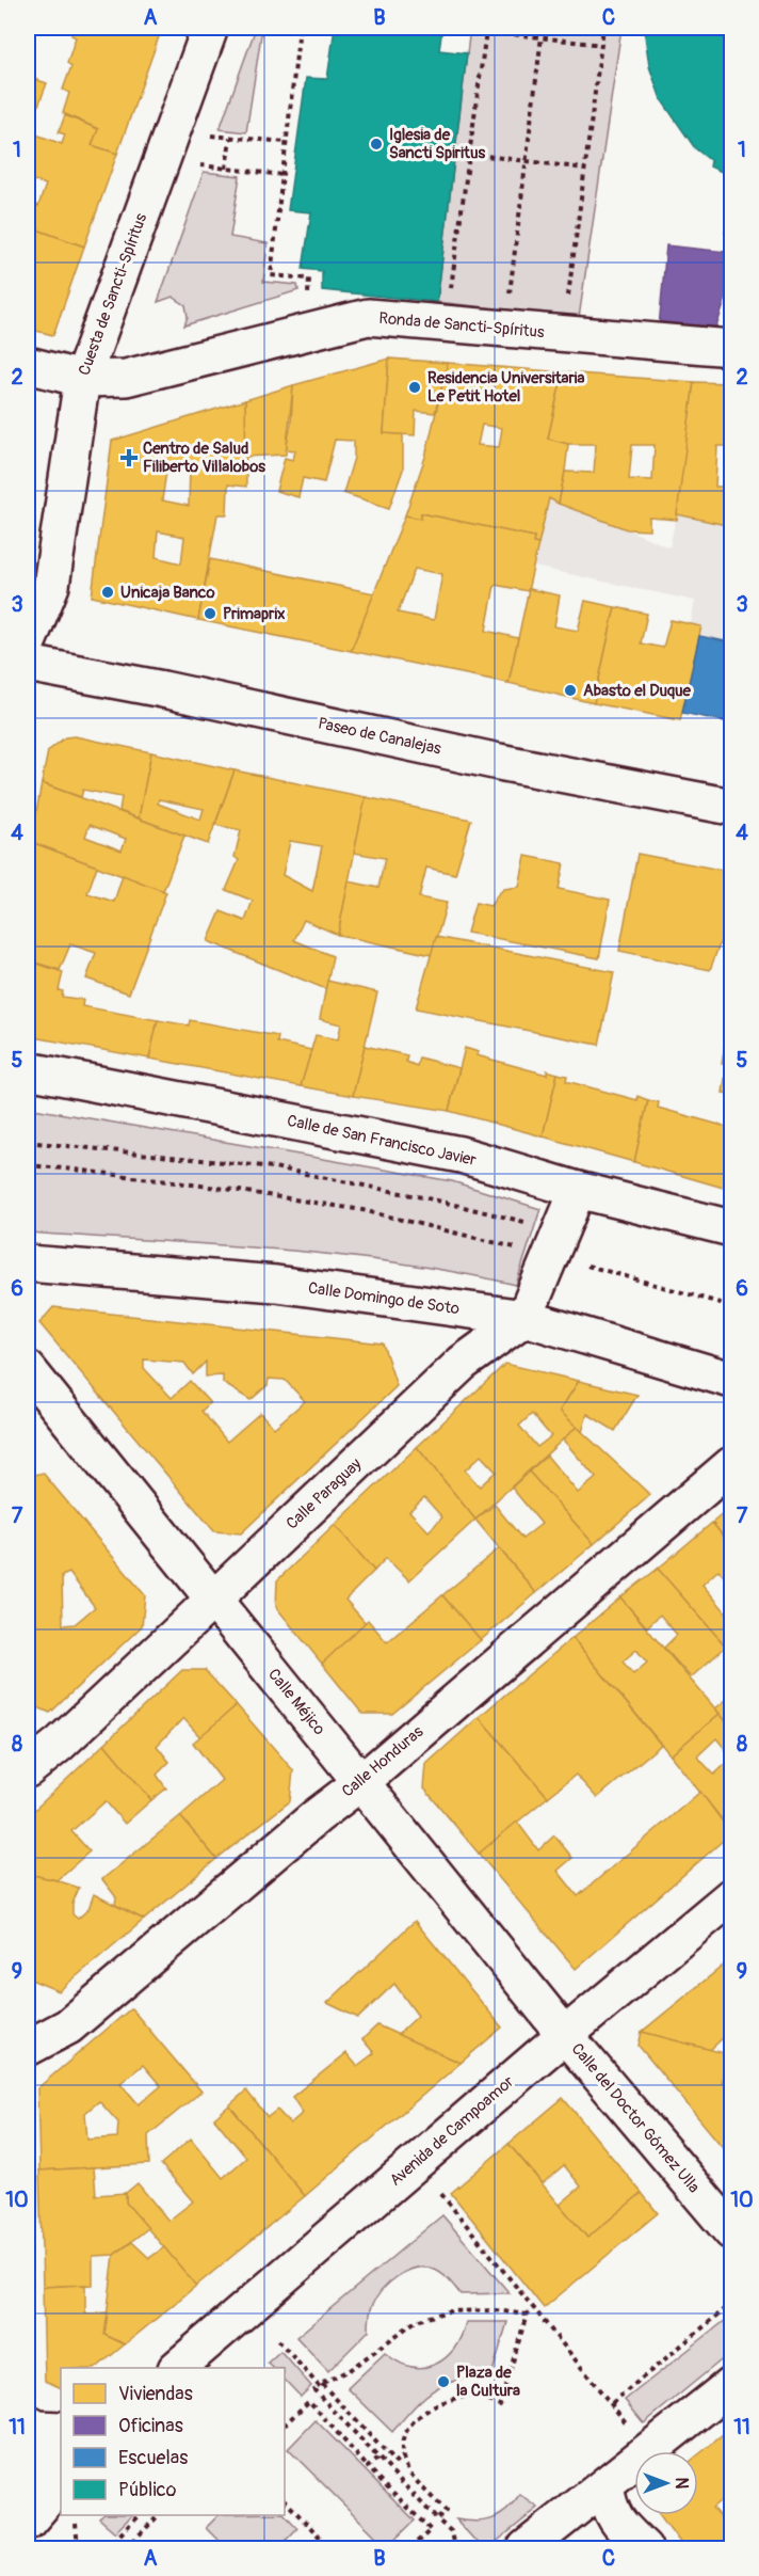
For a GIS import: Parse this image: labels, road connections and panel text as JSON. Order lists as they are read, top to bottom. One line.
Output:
{"streets":{"main road":["Cuesta de Sancti-Spíritus","Ronda de Sancti-Spíritus","Paseo de Canalejas","Calle de San Francisco Javier","Calle Domingo de Soto","Calle Paraguay","Calle Méjico","Calle Honduras","Calle del Doctor Gómez Ulla","Avenida de Campoamor"]},"crossings":[["Cuesta de Sancti-Spíritus","Ronda de Sancti-Spíritus"],["Calle Domingo de Soto","Calle Paraguay"],["Calle Paraguay","Calle Méjico"],["Calle Méjico","Calle Honduras"],["Calle Méjico","Calle del Doctor Gómez Ulla"],["Calle Méjico","Avenida de Campoamor"],["Calle del Doctor Gómez Ulla","Avenida de Campoamor"]],"places":{"other":["Iglesia de Sancti Spiritus","Residencia Universitaria Le Petit Hotel","Unicaja Banco","Primaprix","Abasto el Duque","Plaza de la Cultura"],"health":["Centro de Salud Filiberto Villalobos"]},"legend":["Viviendas","Oficinas","Escuelas","Público"],"north":"right","grid":{"columns":["A","B","C"],"rows":["1","2","3","4","5","6","7","8","9","10","11"]}}
